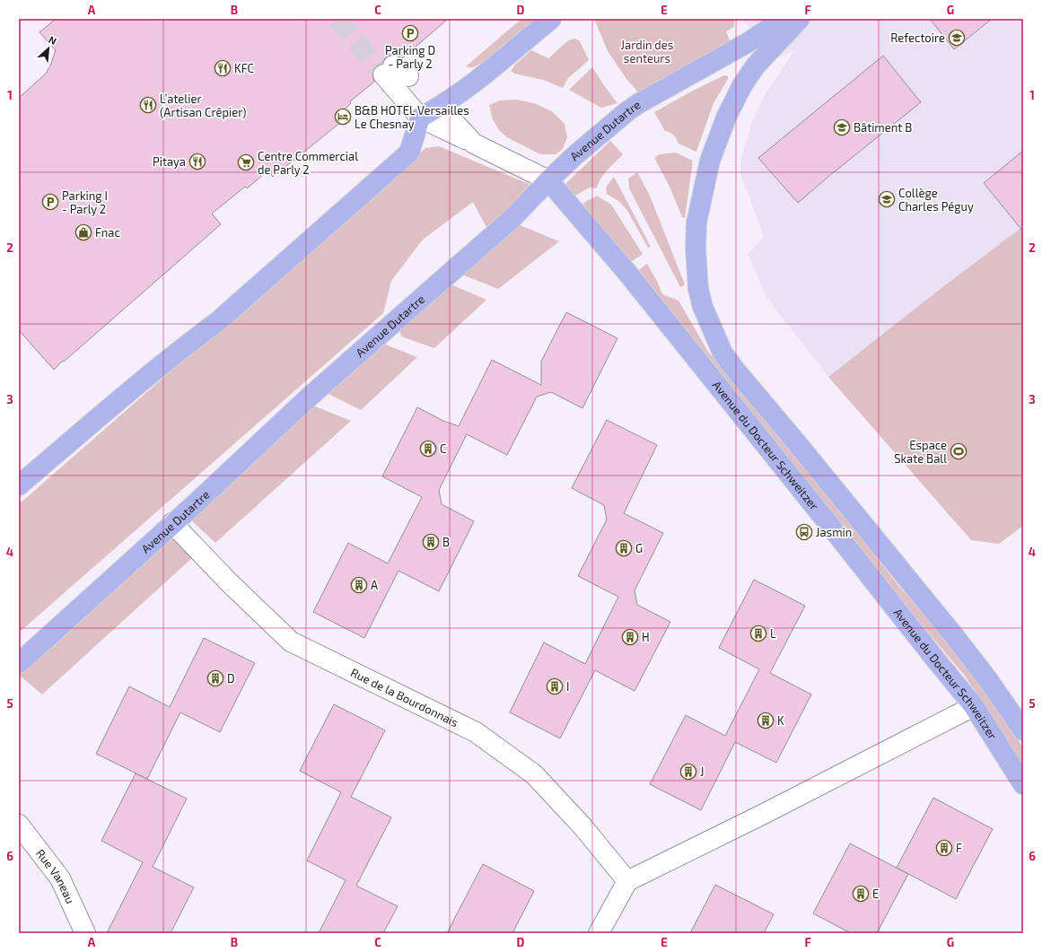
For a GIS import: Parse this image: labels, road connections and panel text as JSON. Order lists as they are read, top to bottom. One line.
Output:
{"streets":{"main road":["Avenue Dutartre","Avenue du Docteur Schweitzer"],"street":["Rue de la Bourdonnais","Rue Vaneau"]},"crossings":[["Avenue Dutartre","Avenue du Docteur Schweitzer"],["Avenue Dutartre","Rue de la Bourdonnais"]],"parks":["Jardin des senteurs"],"places":{"parking":["Parking D - Parly 2","Parking I - Parly 2"],"school or university":["Refectoire","Bâtiment B","Collège Charles Péguy"],"restaurant":["KFC","L’atelier (Artisan Crêpier)","Pitaya"],"hotel":["B&B HOTEL Versailles Le Chesnay"],"supermarket":["Centre Commercial de Parly 2"],"shop":["Fnac"],"building":["C","B","G","A","L","H","D","I","K","J","F","E"],"sports":["Espace Skate Ball"],"bus stop":["Jasmin"]},"north":"top right","grid":{"columns":["A","B","C","D","E","F","G"],"rows":["1","2","3","4","5","6"]}}
